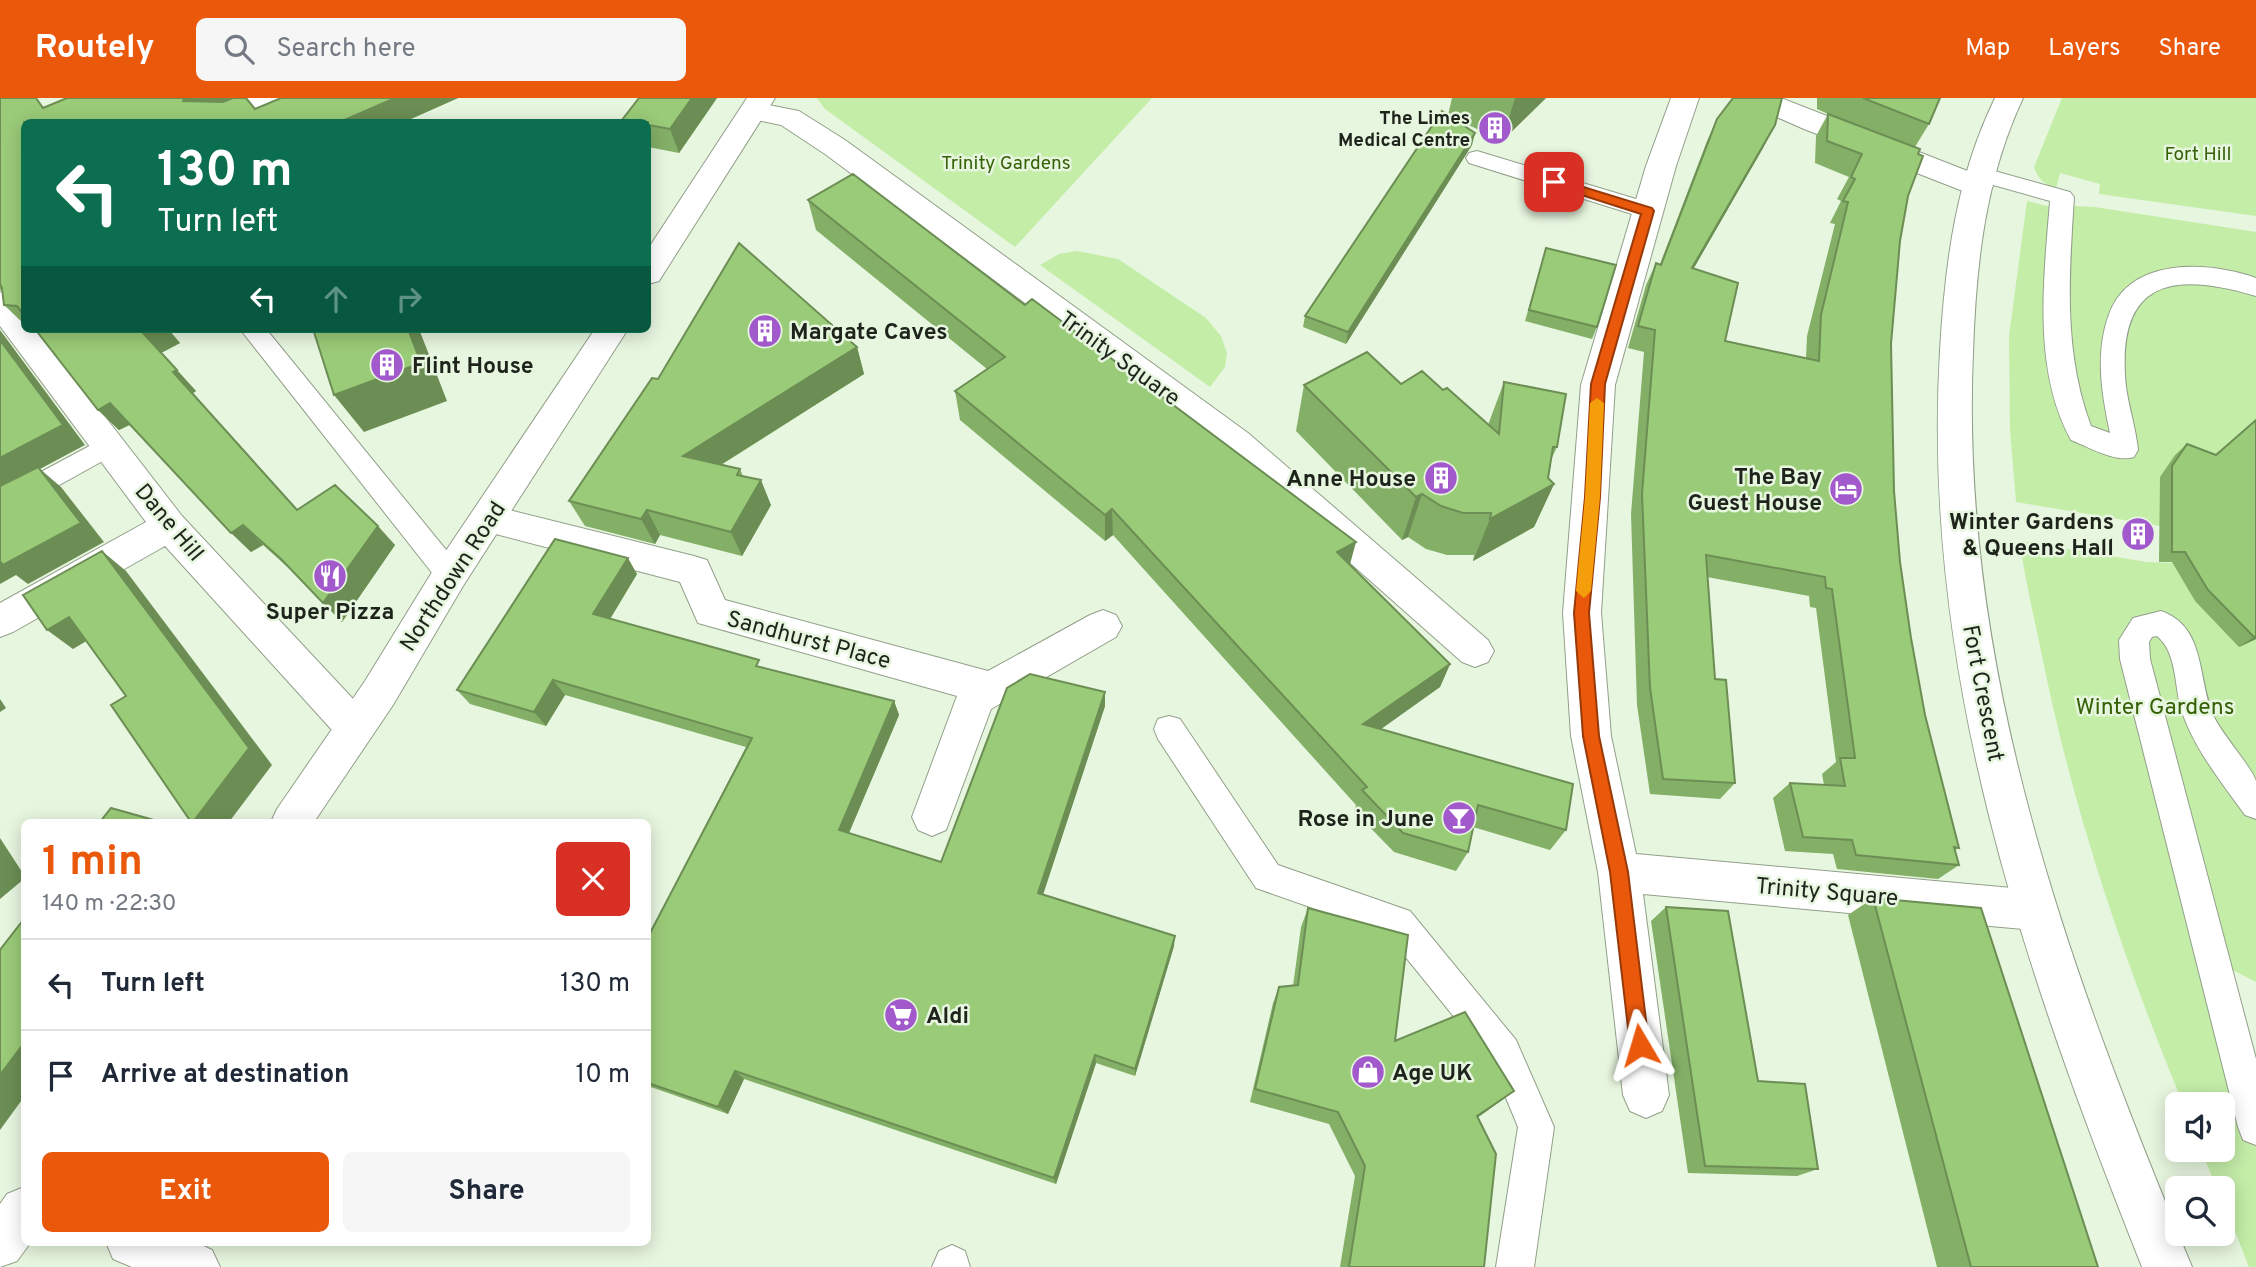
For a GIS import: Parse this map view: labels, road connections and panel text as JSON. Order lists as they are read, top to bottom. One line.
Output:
{"streets":{"street":["Trinity Square","Dane Hill","Northdown Road","Sandhurst Place","Fort Crescent"]},"crossings":[["Trinity Square","Fort Crescent"],["Dane Hill","Northdown Road"],["Northdown Road","Sandhurst Place"]],"parks":["Fort Hill","Trinity Gardens","Winter Gardens"],"places":{"building":["The Limes Medical Centre","Margate Caves","Flint House","Anne House","Winter Gardens & Queens Hall"],"hotel":["The Bay Guest House"],"restaurant":["Super Pizza"],"bar":["Rose in June"],"supermarket":["Aldi"],"shop":["Age UK"]},"page":{"header":"Routely","search":"Search here","nav":["Map","Layers","Share"],"turn":["130 m","Turn left"],"heading":["1 min","140 m · 22:30"],"list":[{"name":"Turn left","value":"130 m"},{"name":"Arrive at destination","value":"10 m"}],"buttons":["Exit","Share"]}}
